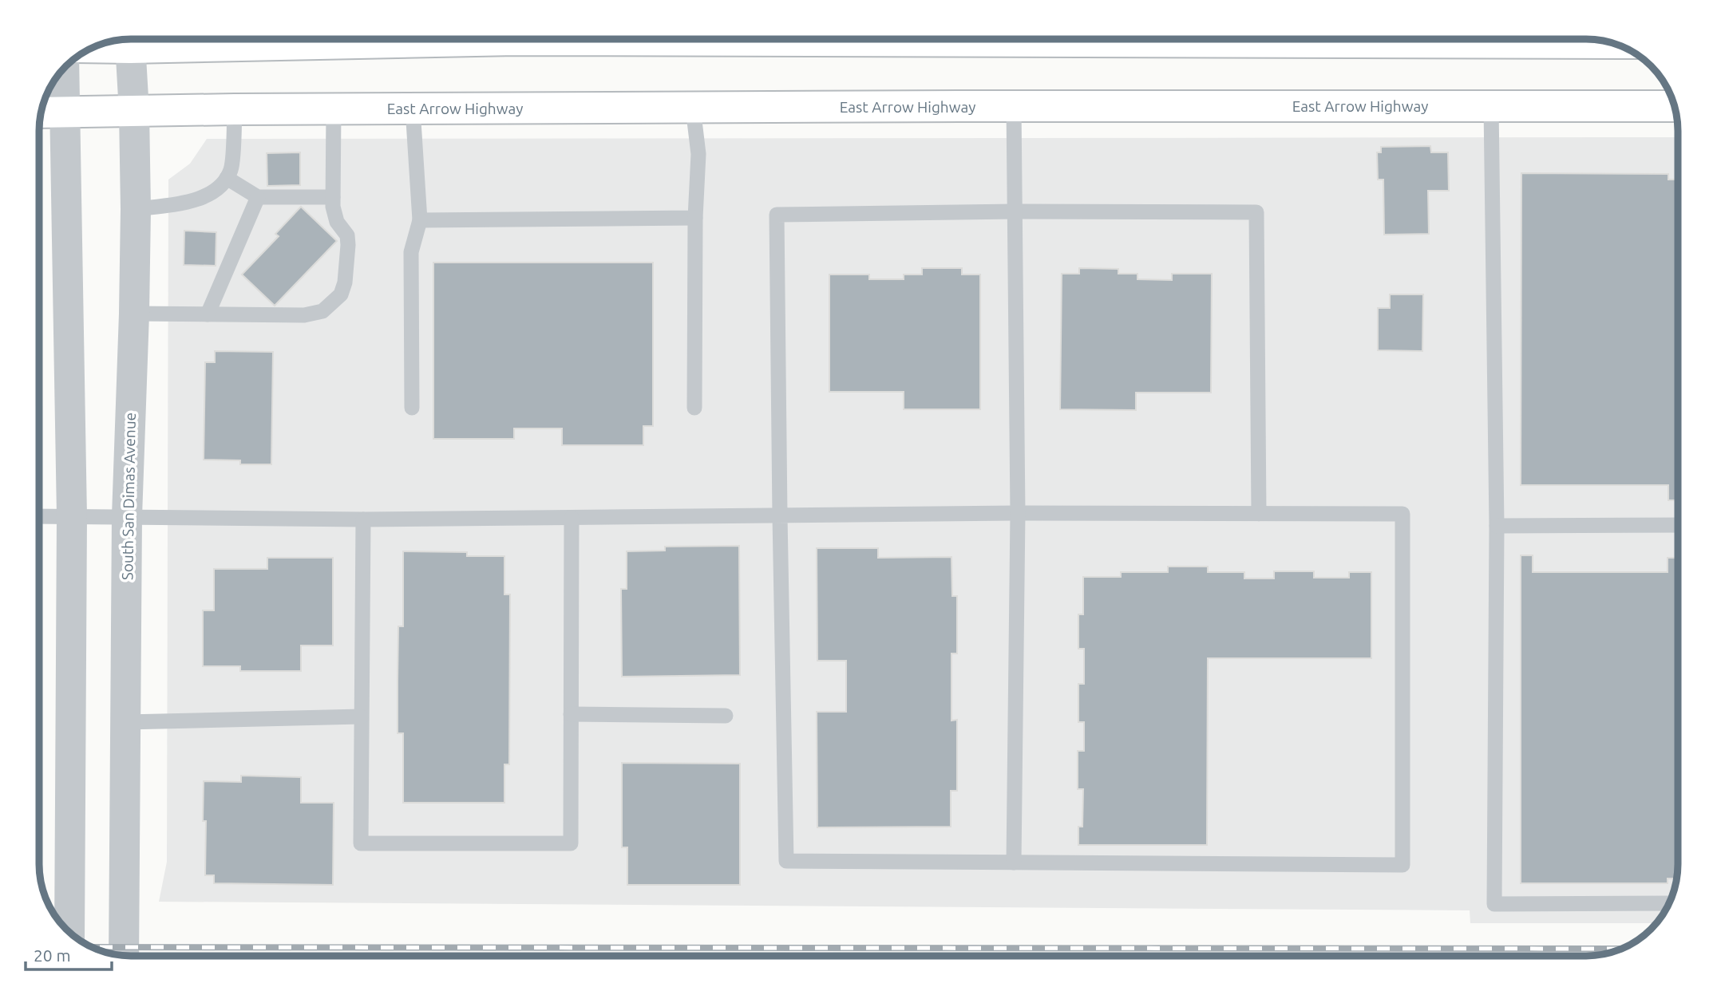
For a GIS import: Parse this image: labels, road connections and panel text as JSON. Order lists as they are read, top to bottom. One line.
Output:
{"streets":{"main road":["East Arrow Highway"],"street":["South San Dimas Avenue"]},"crossings":[["East Arrow Highway","South San Dimas Avenue"]],"scale_bar":"20 m"}
